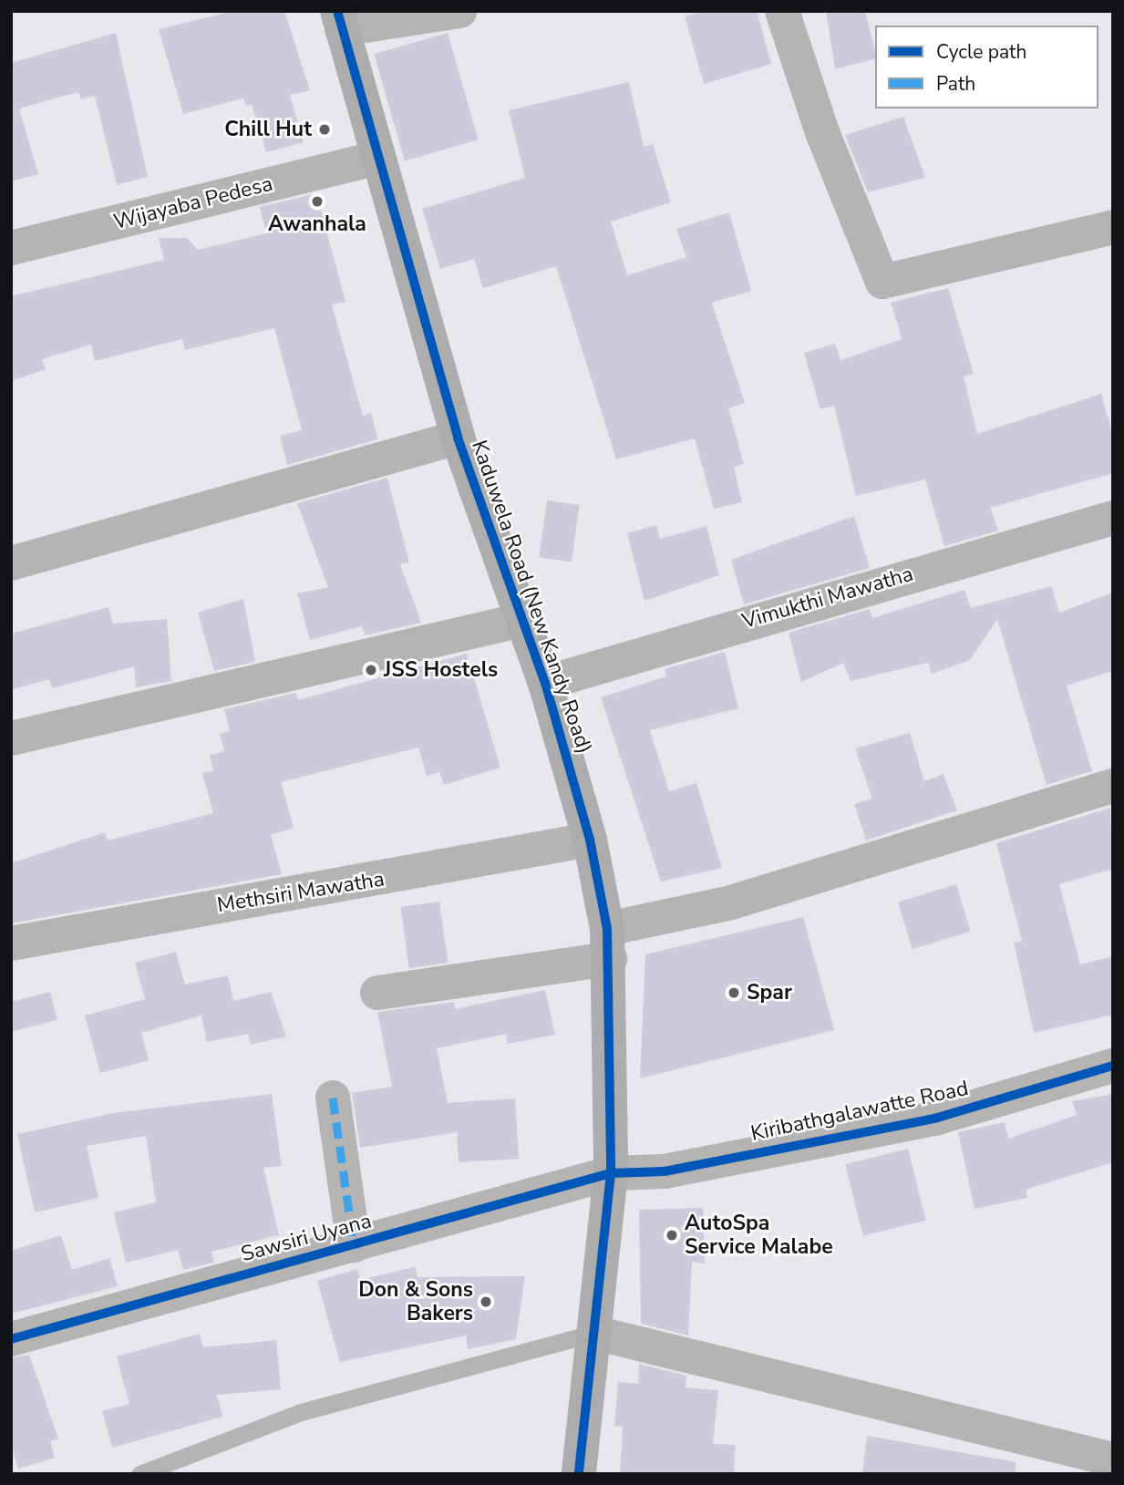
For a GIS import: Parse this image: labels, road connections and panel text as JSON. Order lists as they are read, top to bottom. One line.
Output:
{"streets":{"main road":["Kaduwela Road (New Kandy Road)"],"street":["Wijayaba Pedesa","Vimukthi Mawatha","Methsiri Mawatha","Kiribathgalawatte Road","Sawsiri Uyana"]},"crossings":[["Wijayaba Pedesa","Kaduwela Road (New Kandy Road)"],["Kaduwela Road (New Kandy Road)","Vimukthi Mawatha"],["Kaduwela Road (New Kandy Road)","Methsiri Mawatha"],["Kaduwela Road (New Kandy Road)","Kiribathgalawatte Road"],["Kaduwela Road (New Kandy Road)","Sawsiri Uyana"],["Kiribathgalawatte Road","Sawsiri Uyana"]],"places":["Chill Hut","Awanhala","JSS Hostels","Spar","AutoSpa Service Malabe","Don & Sons Bakers"],"legend":["Cycle path","Path"]}
